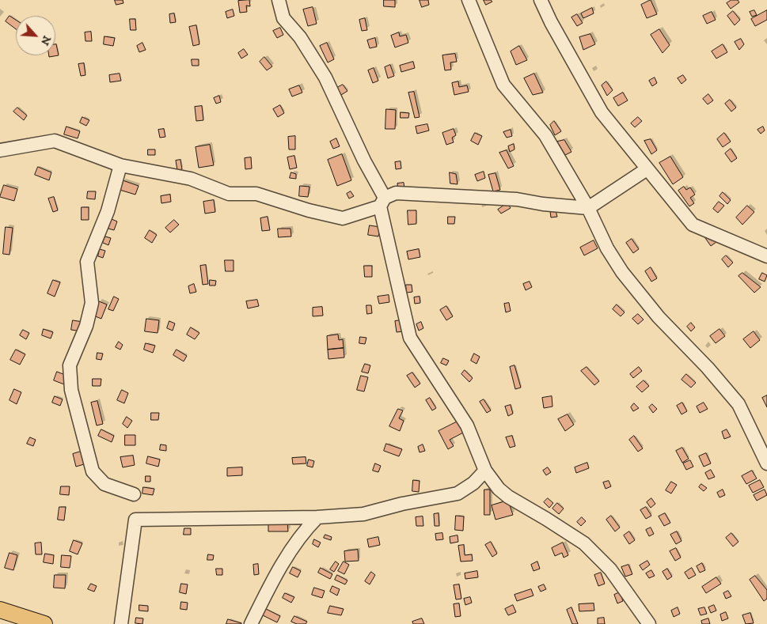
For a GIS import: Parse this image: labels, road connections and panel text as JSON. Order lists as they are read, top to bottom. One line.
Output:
{"north":"bottom right"}
